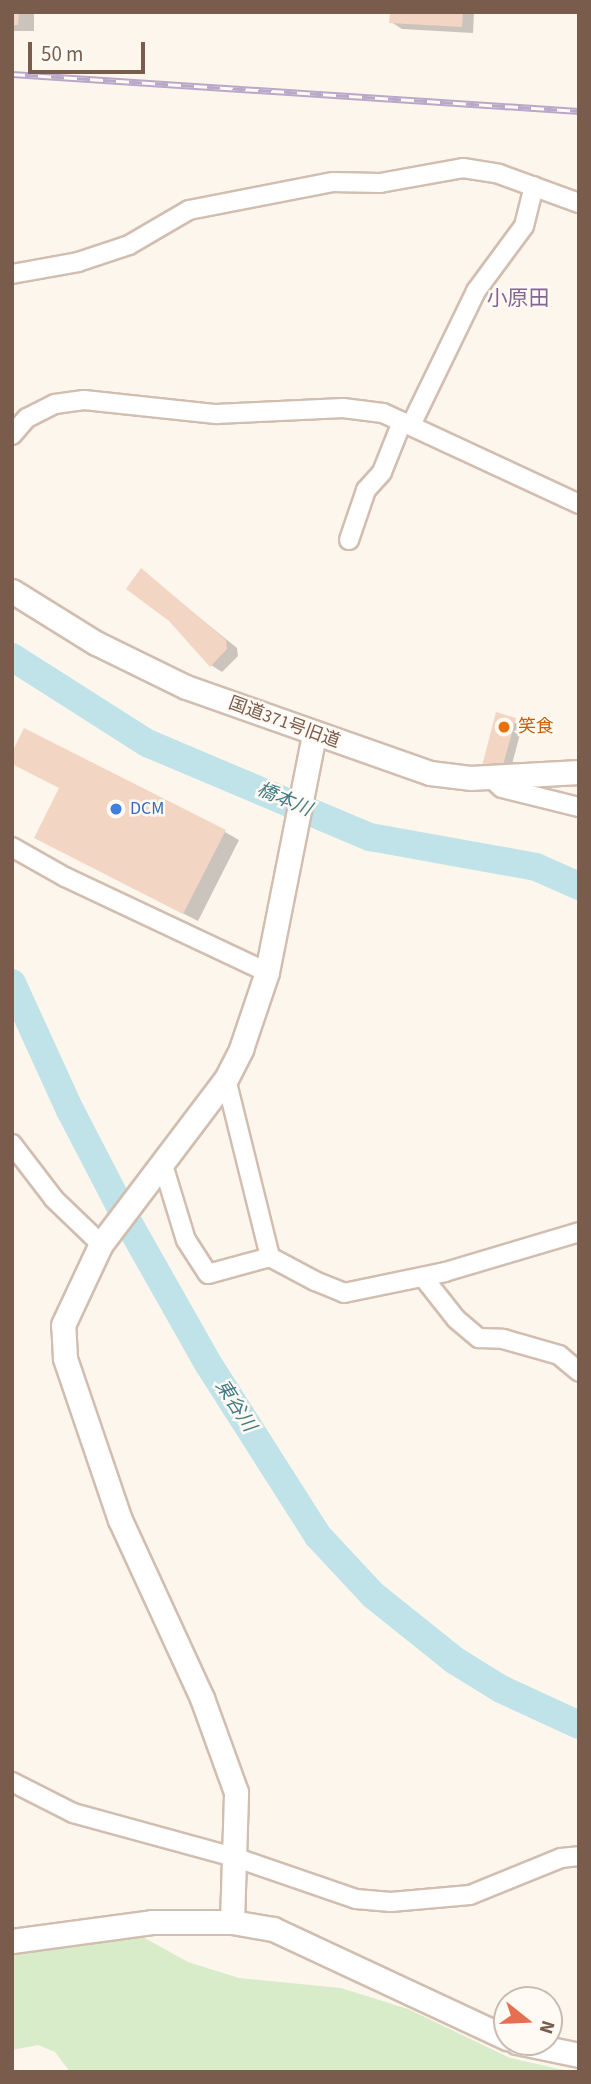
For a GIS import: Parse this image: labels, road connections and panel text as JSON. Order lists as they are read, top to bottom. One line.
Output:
{"streets":{"street":["国道371号旧道"]},"districts":["小原田"],"water":["橋本川","東谷川"],"places":["笑食","DCM"],"scale_bar":"50 m","north":"right"}
